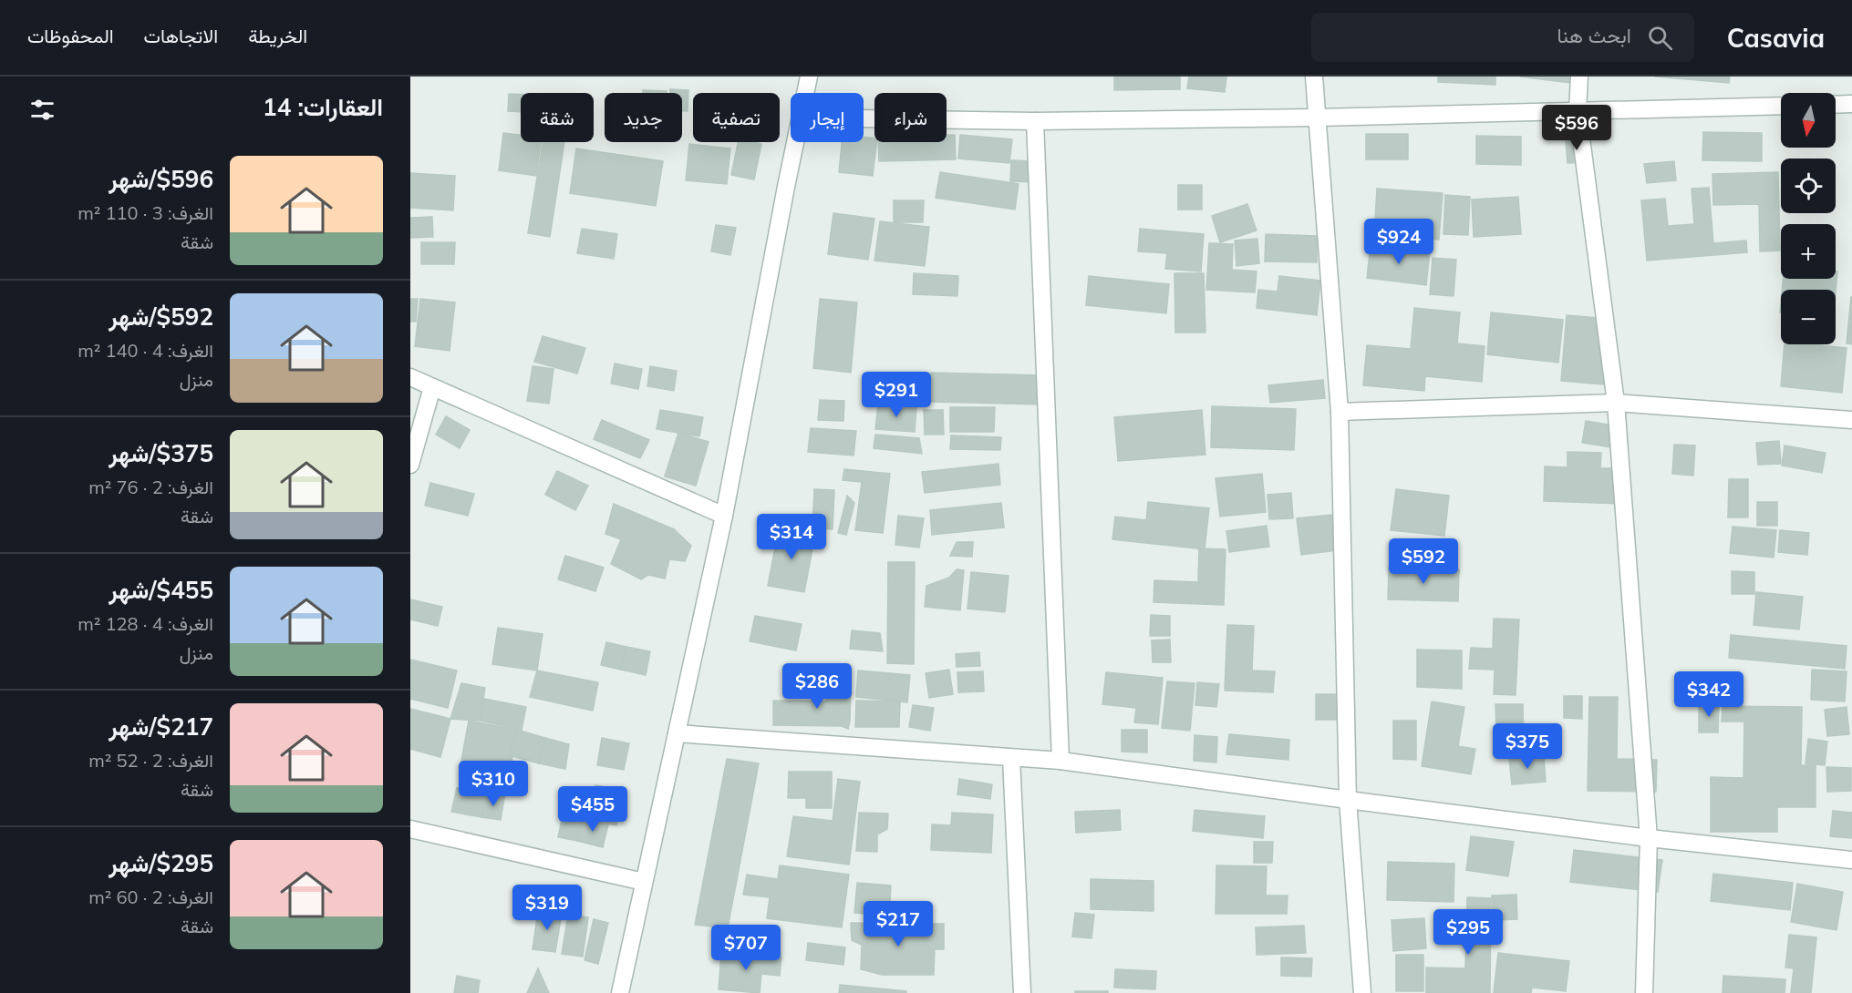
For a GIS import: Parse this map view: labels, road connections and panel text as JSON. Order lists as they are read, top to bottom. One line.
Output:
{"north":"bottom","page":{"header":"Casavia","search":"ابحث هنا","nav":["الخريطة","الاتجاهات","المحفوظات"],"heading":"العقارات: 14","map_buttons":["+","−"],"chip":["شراء","إيجار","تصفية","جديد","شقة"],"price":["$596","$924","$291","$314","$592","$286","$342","$375","$310","$455","$319","$217","$295","$707"],"list":[{"name":"$596/شهر","note":"الغرف: 3 · 110 m² · شقة"},{"name":"$592/شهر","note":"الغرف: 4 · 140 m² · منزل"},{"name":"$375/شهر","note":"الغرف: 2 · 76 m² · شقة"},{"name":"$455/شهر","note":"الغرف: 4 · 128 m² · منزل"},{"name":"$217/شهر","note":"الغرف: 2 · 52 m² · شقة"},{"name":"$295/شهر","note":"الغرف: 2 · 60 m² · شقة"}]}}
